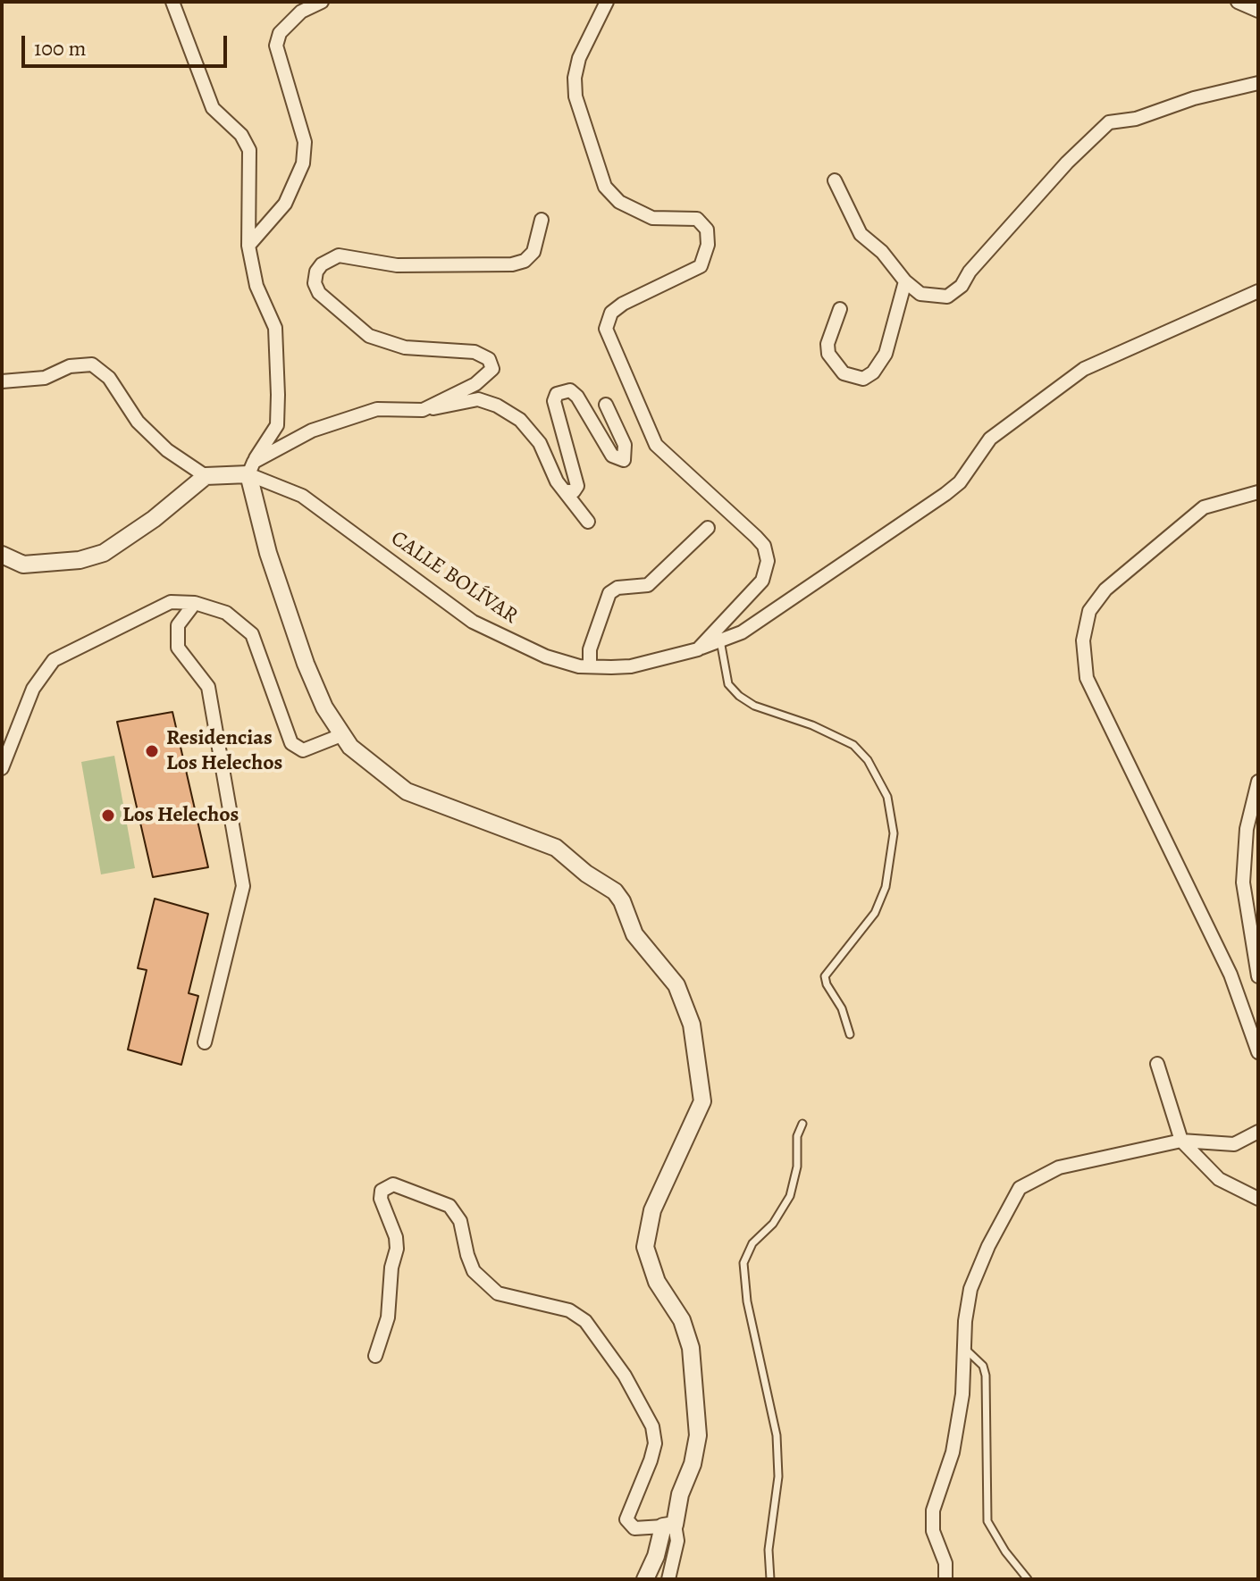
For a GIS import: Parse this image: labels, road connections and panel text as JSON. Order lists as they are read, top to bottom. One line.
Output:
{"streets":{"street":["CALLE BOLÍVAR"]},"places":["Residencias Los Helechos","Los Helechos"],"scale_bar":"100 m"}
